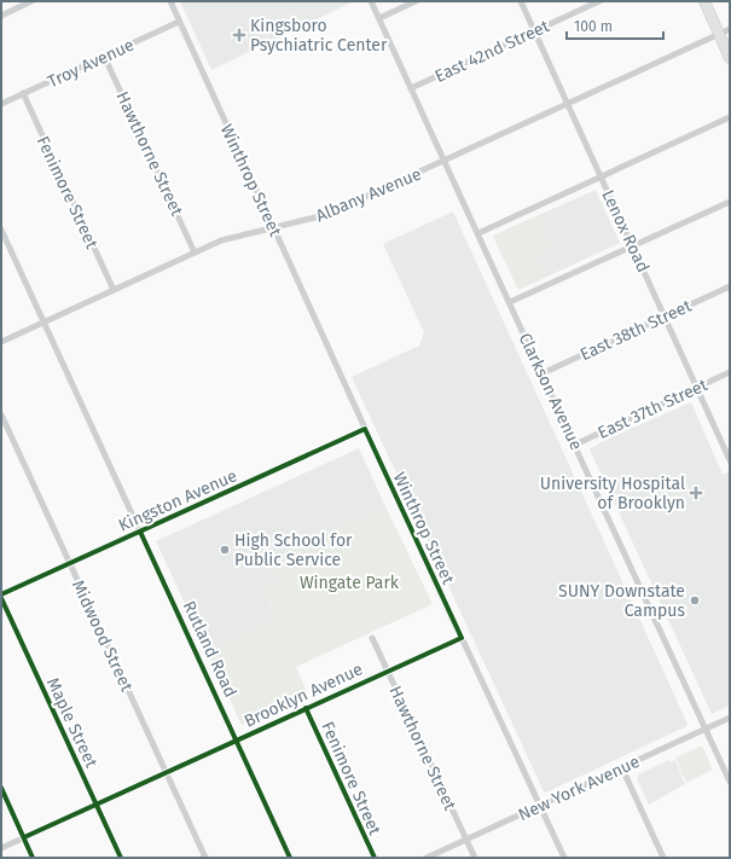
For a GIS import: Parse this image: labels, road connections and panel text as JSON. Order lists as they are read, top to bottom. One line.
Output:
{"streets":{"street":["East 42nd Street","Troy Avenue","Hawthorne Street","Winthrop Street","Fenimore Street","Albany Avenue","Lenox Road","East 38th Street","Clarkson Avenue","East 37th Street","Kingston Avenue","Midwood Street","Rutland Road","Brooklyn Avenue","Maple Street","New York Avenue"]},"crossings":[["East 42nd Street","Lenox Road"],["East 42nd Street","Clarkson Avenue"],["Troy Avenue","Hawthorne Street"],["Troy Avenue","Winthrop Street"],["Troy Avenue","Fenimore Street"],["Hawthorne Street","Albany Avenue"],["Hawthorne Street","Brooklyn Avenue"],["Hawthorne Street","New York Avenue"],["Winthrop Street","Albany Avenue"],["Winthrop Street","Kingston Avenue"],["Winthrop Street","Brooklyn Avenue"],["Winthrop Street","New York Avenue"],["Fenimore Street","Albany Avenue"],["Fenimore Street","Brooklyn Avenue"],["Albany Avenue","Lenox Road"],["Albany Avenue","Clarkson Avenue"],["Albany Avenue","Rutland Road"],["Lenox Road","East 38th Street"],["Lenox Road","East 37th Street"],["East 38th Street","Clarkson Avenue"],["Clarkson Avenue","East 37th Street"],["Clarkson Avenue","New York Avenue"],["Kingston Avenue","Midwood Street"],["Kingston Avenue","Rutland Road"],["Kingston Avenue","Maple Street"],["Midwood Street","Brooklyn Avenue"],["Rutland Road","Brooklyn Avenue"],["Brooklyn Avenue","Maple Street"]],"parks":["Wingate Park"],"places":{"health":["Kingsboro Psychiatric Center","University Hospital of Brooklyn"],"other":["High School for Public Service","SUNY Downstate Campus"]},"scale_bar":"100 m"}
